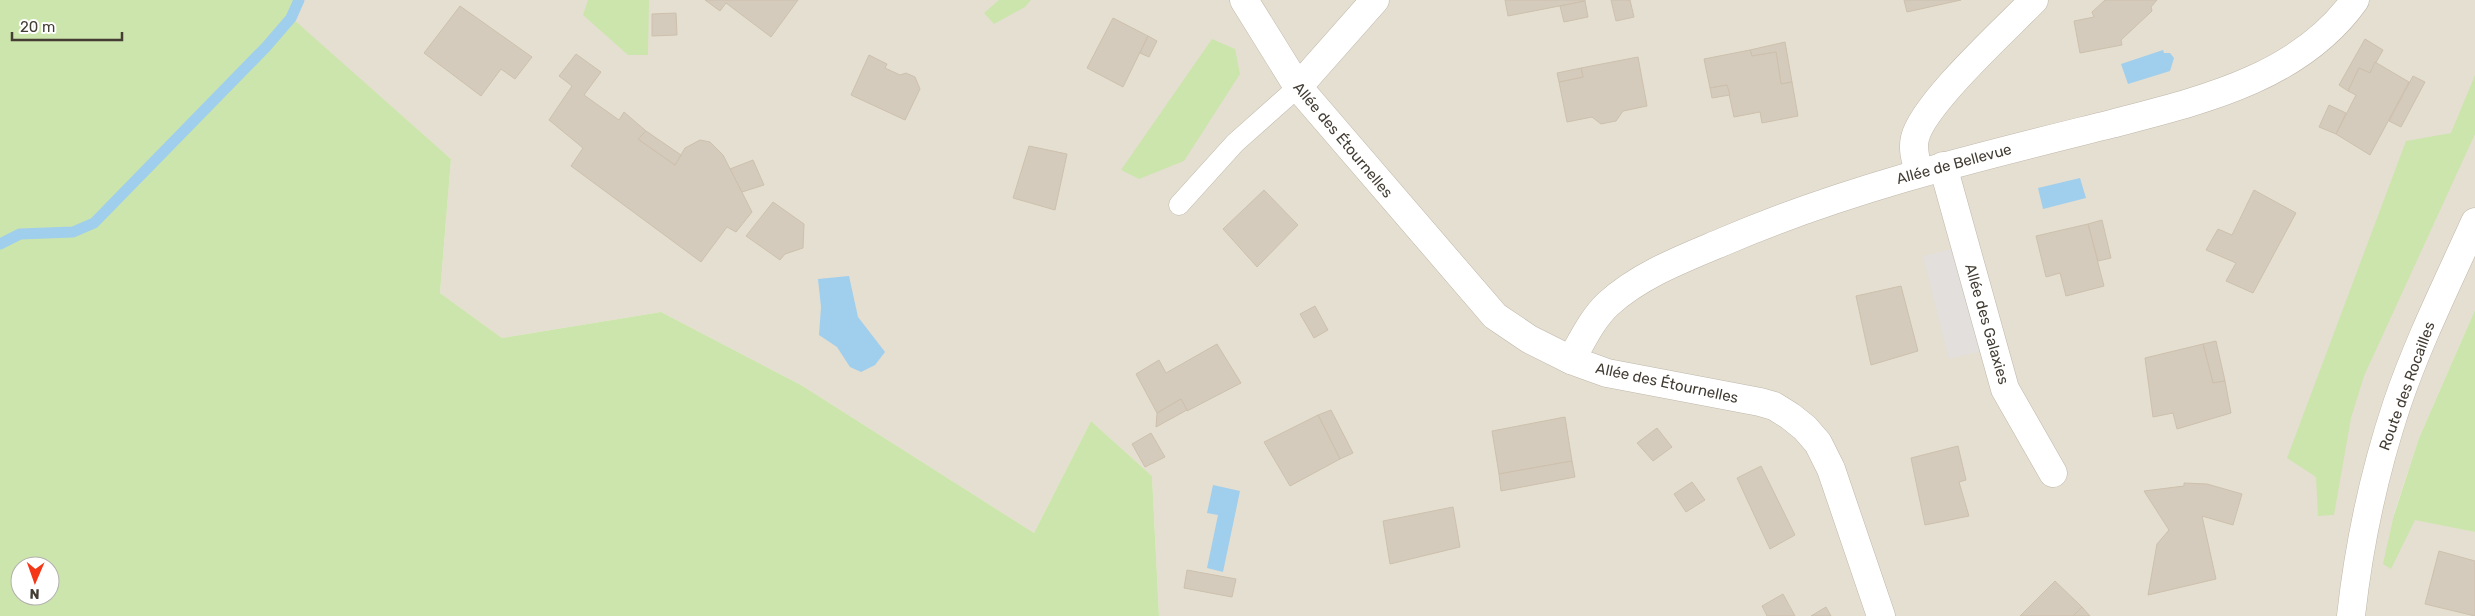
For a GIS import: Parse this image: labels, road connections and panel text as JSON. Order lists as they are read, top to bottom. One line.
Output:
{"streets":{"street":["Allée des Étournelles","Allée de Bellevue","Allée des Galaxies","Route des Rocailles"]},"crossings":[["Allée des Étournelles","Allée de Bellevue"],["Allée de Bellevue","Allée des Galaxies"]],"scale_bar":"20 m","north":"bottom"}
